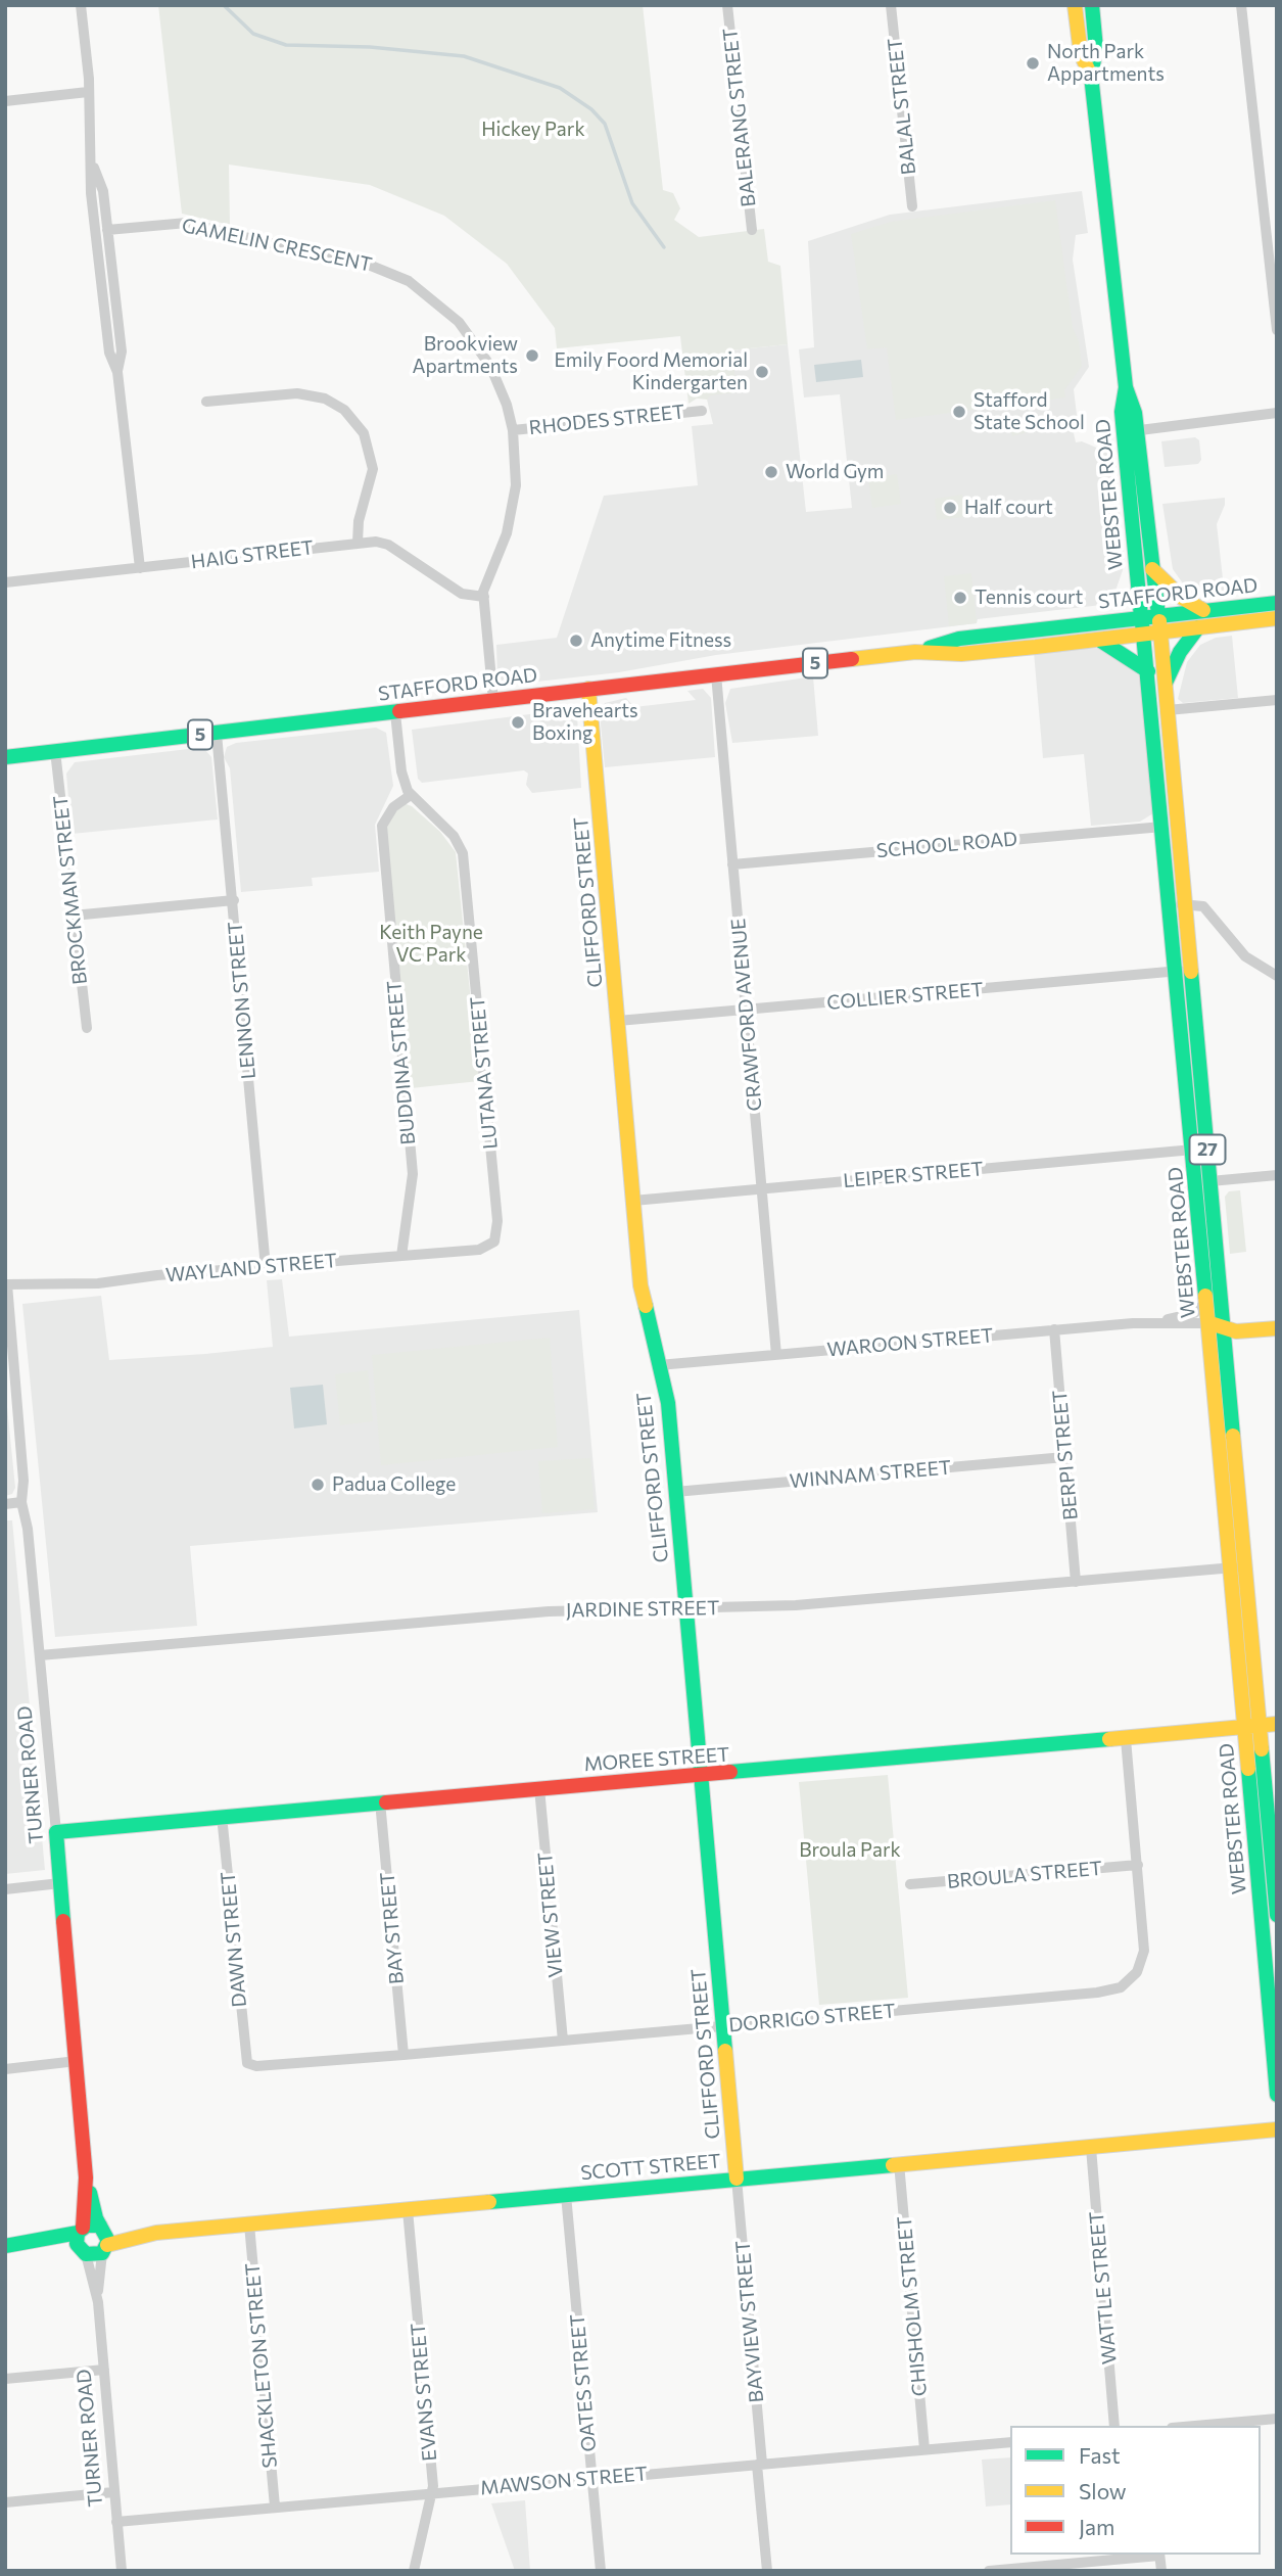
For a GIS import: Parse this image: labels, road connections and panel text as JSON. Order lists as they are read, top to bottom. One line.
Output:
{"streets":{"main road":["WEBSTER ROAD","STAFFORD ROAD","5","CLIFFORD STREET","27","MOREE STREET","TURNER ROAD","SCOTT STREET"],"street":["BALAL STREET","BALERANG STREET","GAMELIN CRESCENT","RHODES STREET","HAIG STREET","SCHOOL ROAD","BROCKMAN STREET","COLLIER STREET","LENNON STREET","CRAWFORD AVENUE","BUDDINA STREET","LUTANA STREET","LEIPER STREET","WAYLAND STREET","WAROON STREET","BERPI STREET","WINNAM STREET","JARDINE STREET","BROULA STREET","VIEW STREET","BAY STREET","DAWN STREET","DORRIGO STREET","WATTLE STREET","CHISHOLM STREET","BAYVIEW STREET","SHACKLETON STREET","OATES STREET","EVANS STREET","MAWSON STREET"]},"crossings":[["GAMELIN CRESCENT","RHODES STREET"],["GAMELIN CRESCENT","HAIG STREET"],["GAMELIN CRESCENT","STAFFORD ROAD"],["WEBSTER ROAD","STAFFORD ROAD"],["WEBSTER ROAD","SCHOOL ROAD"],["WEBSTER ROAD","COLLIER STREET"],["WEBSTER ROAD","LEIPER STREET"],["WEBSTER ROAD","WAROON STREET"],["WEBSTER ROAD","JARDINE STREET"],["WEBSTER ROAD","MOREE STREET"],["STAFFORD ROAD","BROCKMAN STREET"],["STAFFORD ROAD","CLIFFORD STREET"],["STAFFORD ROAD","LENNON STREET"],["STAFFORD ROAD","CRAWFORD AVENUE"],["SCHOOL ROAD","CRAWFORD AVENUE"],["CLIFFORD STREET","COLLIER STREET"],["CLIFFORD STREET","LEIPER STREET"],["CLIFFORD STREET","WAROON STREET"],["CLIFFORD STREET","WINNAM STREET"],["CLIFFORD STREET","JARDINE STREET"],["CLIFFORD STREET","MOREE STREET"],["CLIFFORD STREET","DORRIGO STREET"],["CLIFFORD STREET","SCOTT STREET"],["CLIFFORD STREET","BAYVIEW STREET"],["COLLIER STREET","CRAWFORD AVENUE"],["LENNON STREET","WAYLAND STREET"],["CRAWFORD AVENUE","LEIPER STREET"],["CRAWFORD AVENUE","WAROON STREET"],["BUDDINA STREET","LUTANA STREET"],["BUDDINA STREET","WAYLAND STREET"],["LUTANA STREET","WAYLAND STREET"],["WAYLAND STREET","TURNER ROAD"],["WAROON STREET","BERPI STREET"],["BERPI STREET","WINNAM STREET"],["BERPI STREET","JARDINE STREET"],["JARDINE STREET","TURNER ROAD"],["MOREE STREET","TURNER ROAD"],["MOREE STREET","VIEW STREET"],["MOREE STREET","BAY STREET"],["MOREE STREET","DAWN STREET"],["MOREE STREET","DORRIGO STREET"],["TURNER ROAD","SCOTT STREET"],["TURNER ROAD","MAWSON STREET"],["BROULA STREET","DORRIGO STREET"],["VIEW STREET","DORRIGO STREET"],["BAY STREET","DORRIGO STREET"],["DAWN STREET","DORRIGO STREET"],["SCOTT STREET","WATTLE STREET"],["SCOTT STREET","CHISHOLM STREET"],["SCOTT STREET","BAYVIEW STREET"],["SCOTT STREET","SHACKLETON STREET"],["SCOTT STREET","OATES STREET"],["SCOTT STREET","EVANS STREET"],["CHISHOLM STREET","MAWSON STREET"],["BAYVIEW STREET","MAWSON STREET"],["SHACKLETON STREET","MAWSON STREET"],["OATES STREET","MAWSON STREET"],["EVANS STREET","MAWSON STREET"]],"parks":["Hickey Park","Keith Payne VC Park","Broula Park"],"places":["North Park Appartments","Brookview Apartments","Emily Foord Memorial Kindergarten","Stafford State School","World Gym","Half court","Tennis court","Anytime Fitness","Bravehearts Boxing","Padua College"],"legend":["Fast","Slow","Jam"]}
